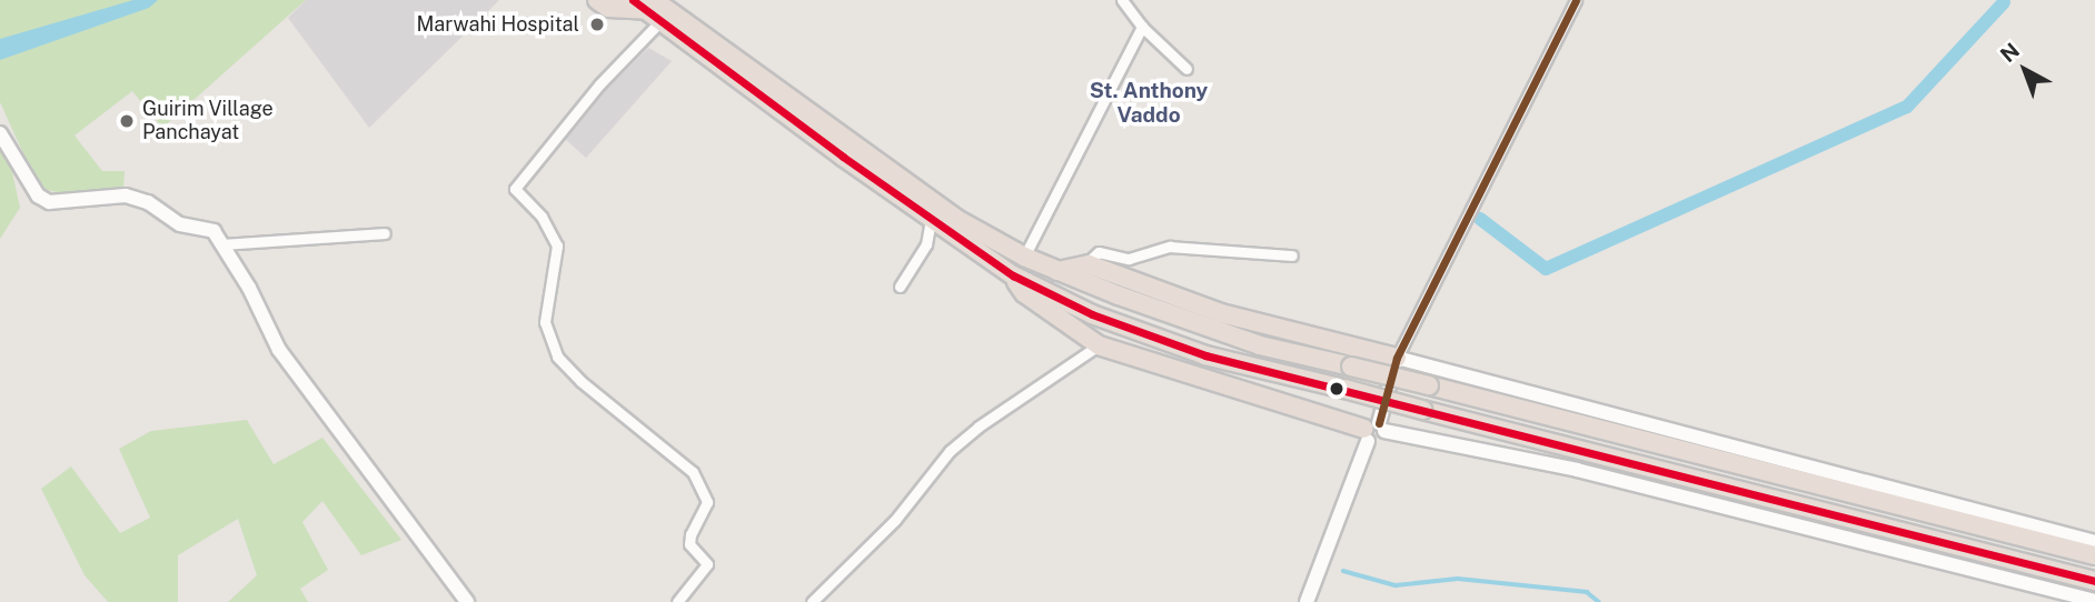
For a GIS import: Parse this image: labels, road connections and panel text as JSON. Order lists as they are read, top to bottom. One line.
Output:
{"districts":["St. Anthony Vaddo"],"places":["Marwahi Hospital","Guirim Village Panchayat"],"north":"top left"}
